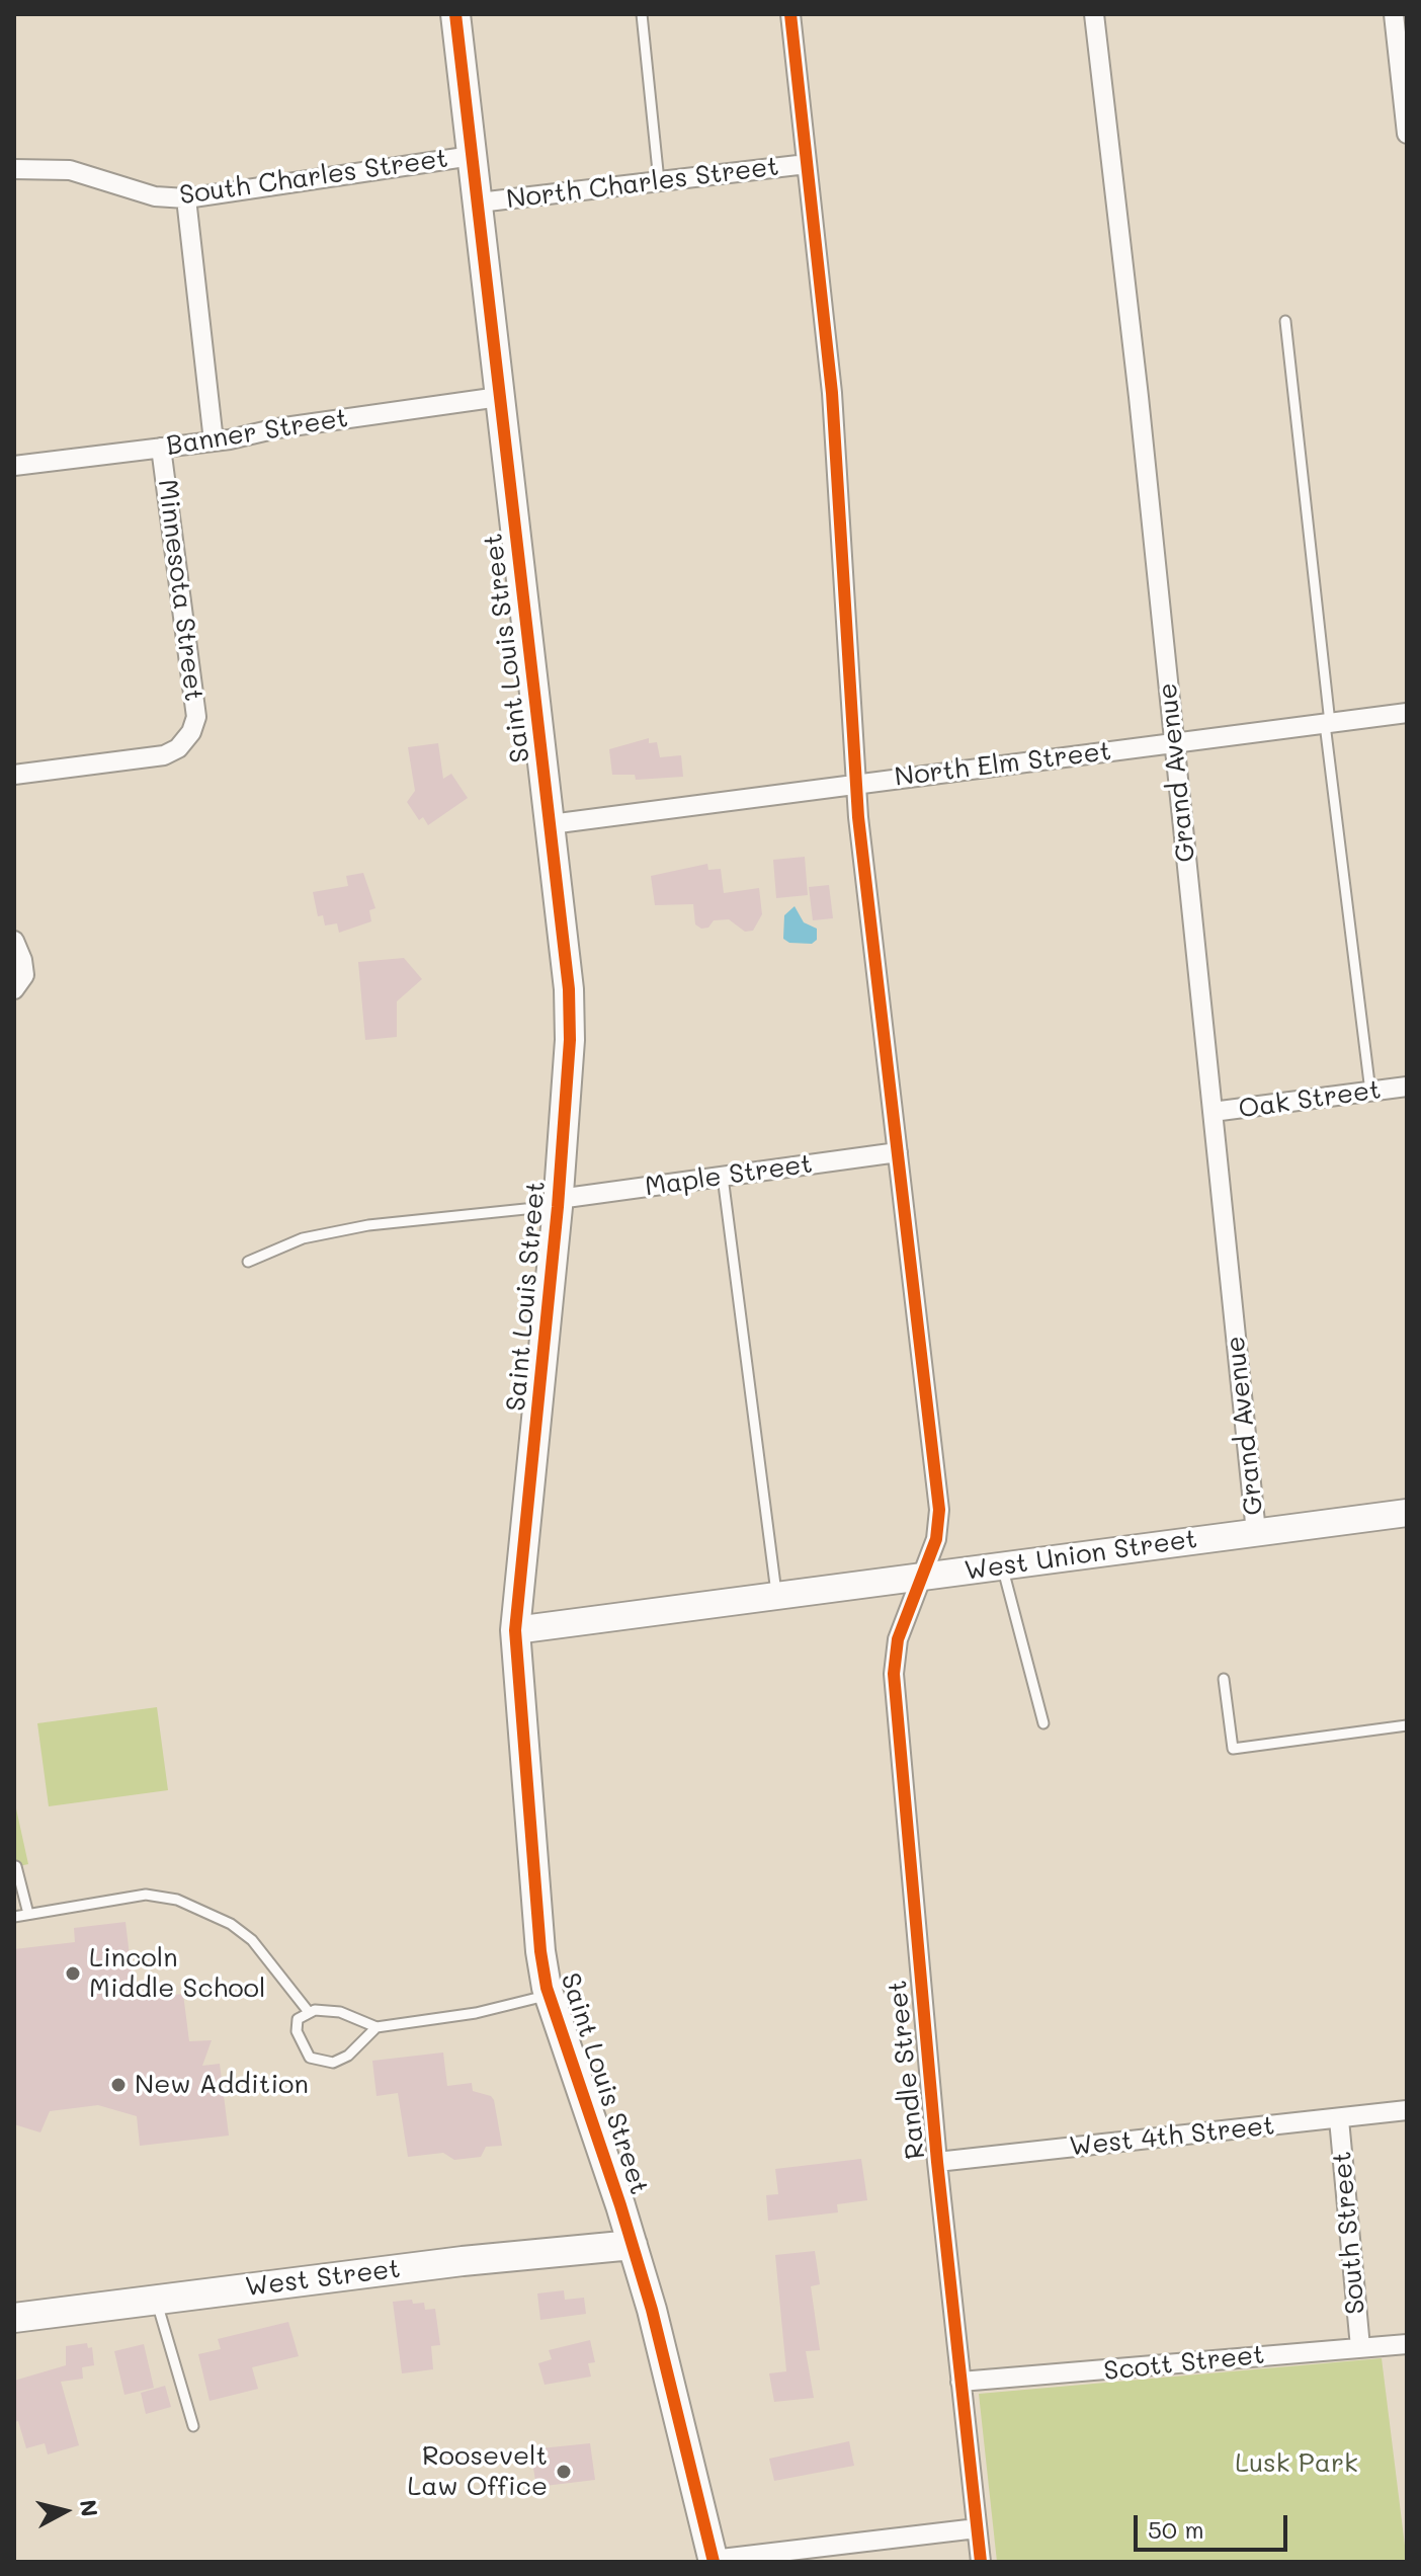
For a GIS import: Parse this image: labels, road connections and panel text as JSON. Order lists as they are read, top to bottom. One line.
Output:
{"streets":{"main road":["Saint Louis Street","West Street"],"street":["South Charles Street","North Charles Street","Banner Street","Minnesota Street","North Elm Street","Grand Avenue","Oak Street","Maple Street","West Union Street","Randle Street","West 4th Street","South Street","Scott Street"]},"crossings":[["South Charles Street","Saint Louis Street"],["North Charles Street","Saint Louis Street"],["North Charles Street","Randle Street"],["Banner Street","Minnesota Street"],["Banner Street","Saint Louis Street"],["Saint Louis Street","North Elm Street"],["Saint Louis Street","Maple Street"],["Saint Louis Street","West Union Street"],["Saint Louis Street","West Street"],["North Elm Street","Grand Avenue"],["North Elm Street","Randle Street"],["Grand Avenue","Oak Street"],["Grand Avenue","West Union Street"],["Maple Street","Randle Street"],["West Union Street","Randle Street"],["Randle Street","West 4th Street"],["Randle Street","Scott Street"],["West 4th Street","South Street"],["South Street","Scott Street"]],"parks":["Lusk Park"],"places":["Lincoln Middle School","New Addition","Roosevelt Law Office"],"scale_bar":"50 m","north":"right"}
